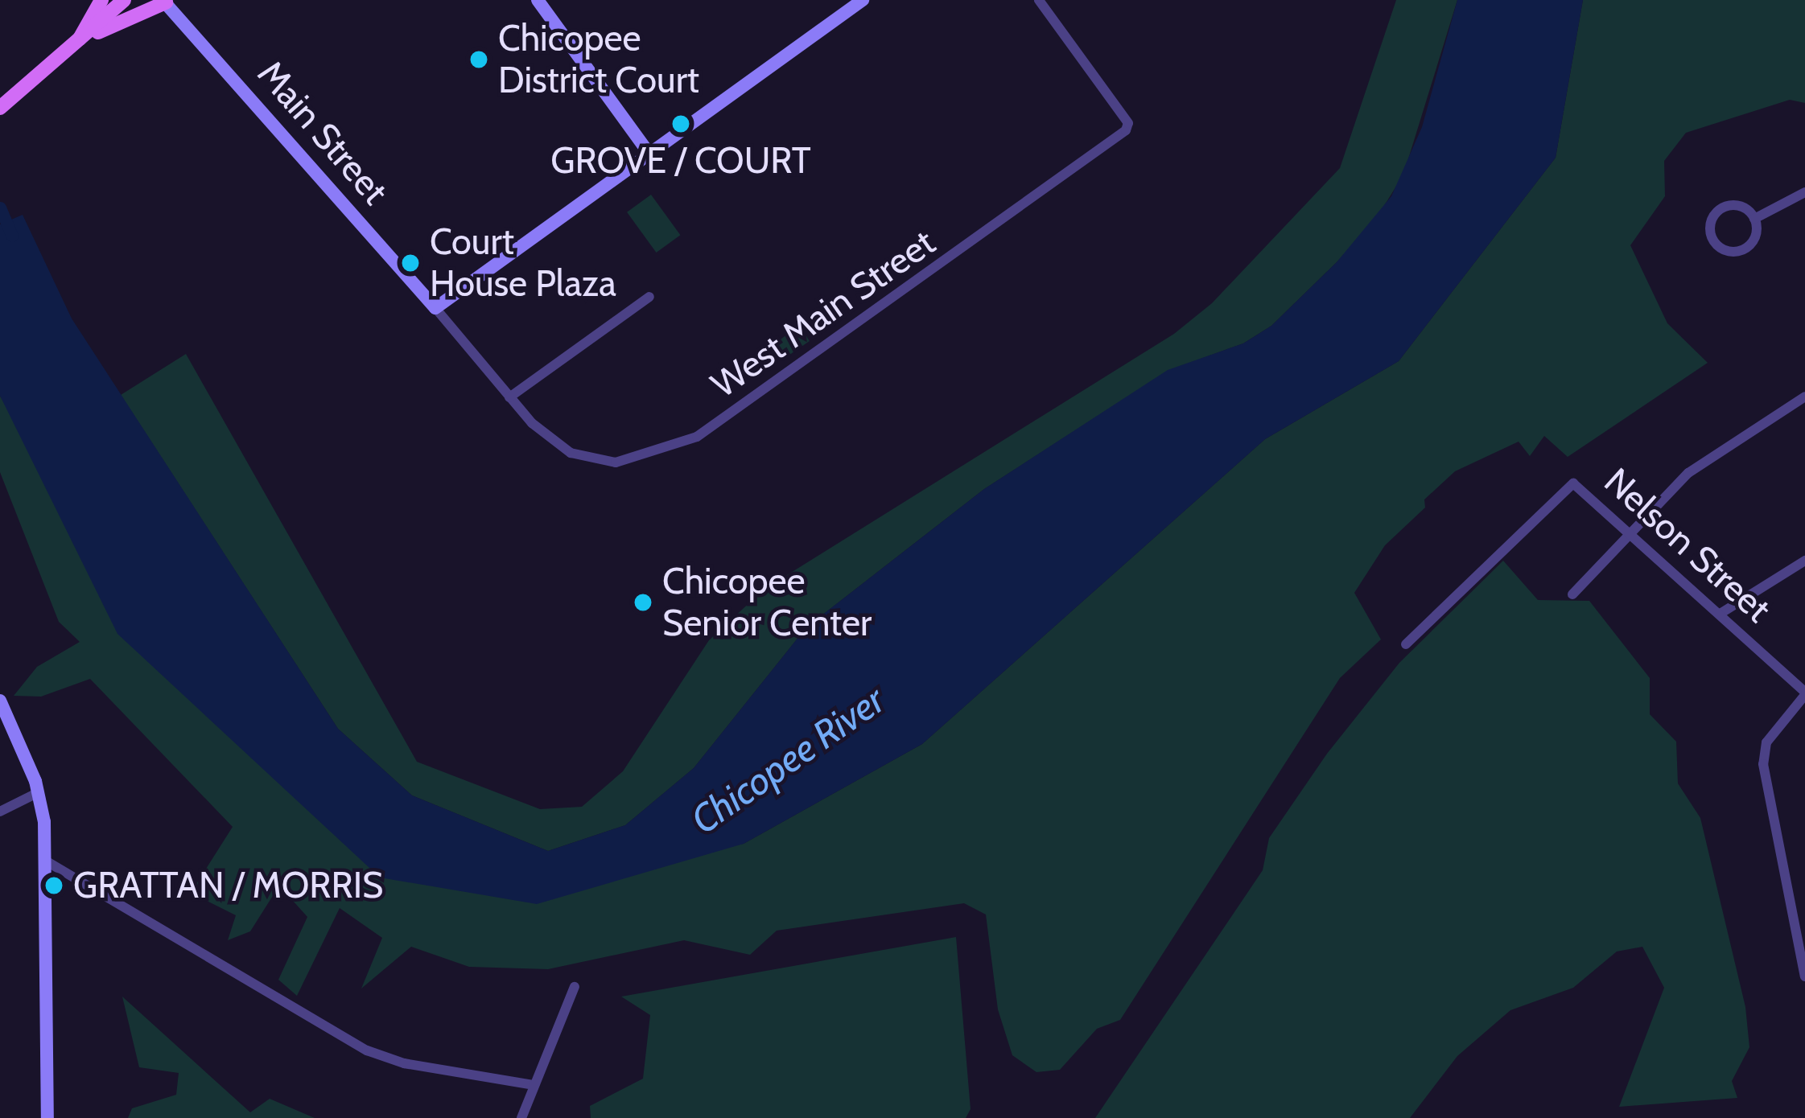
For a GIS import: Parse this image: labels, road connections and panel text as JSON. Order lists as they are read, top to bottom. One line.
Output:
{"streets":{"main road":["Main Street"],"street":["West Main Street","Nelson Street"]},"crossings":[["Main Street","West Main Street"]],"water":["Chicopee River"],"places":["Chicopee District Court","GROVE / COURT","Court House Plaza","Chicopee Senior Center","GRATTAN / MORRIS"]}
